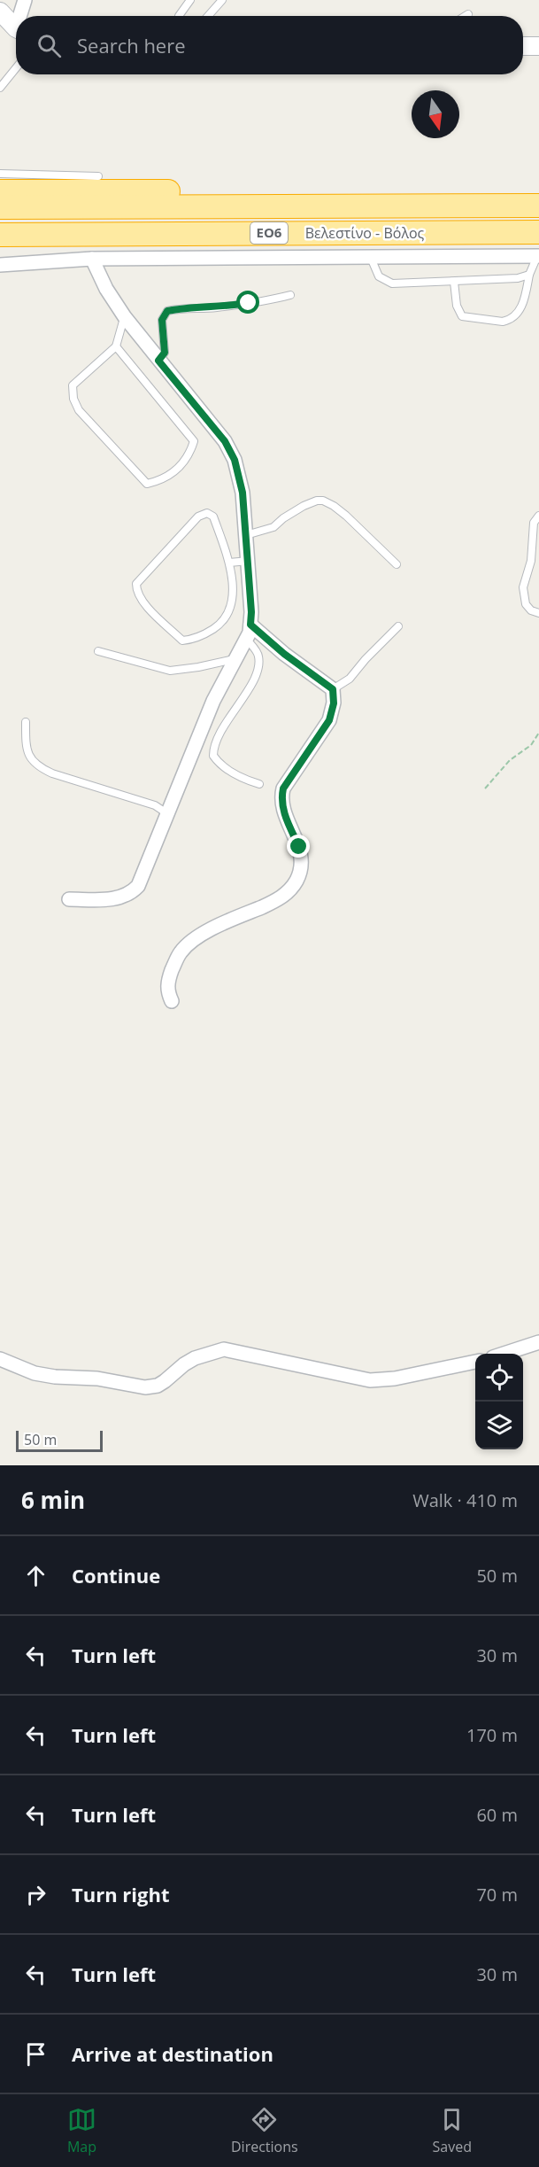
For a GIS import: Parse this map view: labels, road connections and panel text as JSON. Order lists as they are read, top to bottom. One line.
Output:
{"streets":{"highway":["ΕΟ6","Βελεστίνο - Βόλος"]},"scale_bar":"50 m","north":"bottom","page":{"search":"Search here","scale":"50 m","heading":["6 min","Walk · 410 m"],"list":[["Continue","50 m"],["Turn left","30 m"],["Turn left","170 m"],["Turn left","60 m"],["Turn right","70 m"],["Turn left","30 m"],"Arrive at destination"],"nav":["Map","Directions","Saved"]}}
